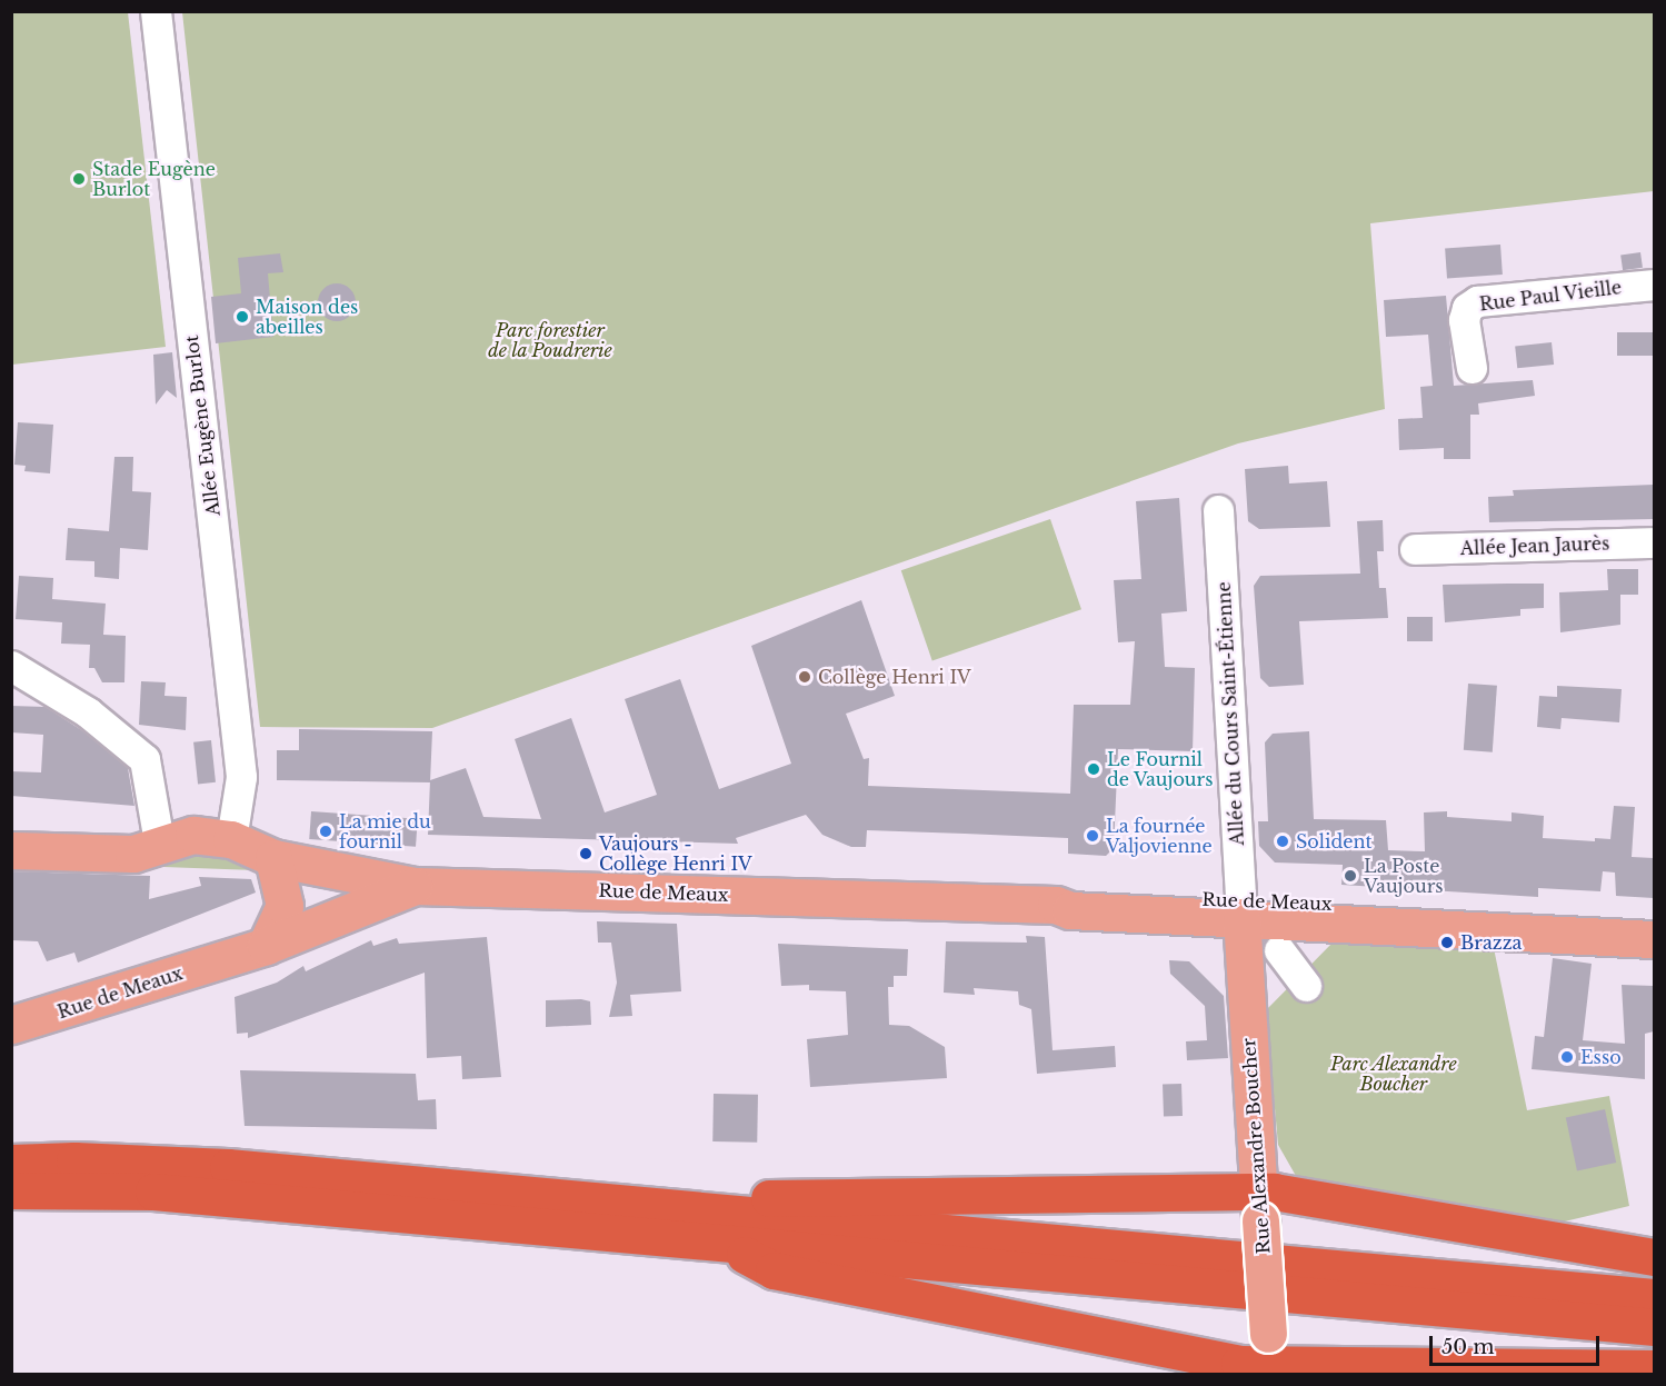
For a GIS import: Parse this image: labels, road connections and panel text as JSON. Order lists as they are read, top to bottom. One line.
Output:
{"streets":{"main road":["Rue de Meaux","Rue Alexandre Boucher"],"street":["Rue Paul Vieille","Allée Eugène Burlot","Allée Jean Jaurès","Allée du Cours Saint-Étienne"]},"crossings":[["Allée Eugène Burlot","Rue de Meaux"],["Allée du Cours Saint-Étienne","Rue de Meaux"],["Allée du Cours Saint-Étienne","Rue Alexandre Boucher"],["Rue de Meaux","Rue Alexandre Boucher"]],"parks":["Parc forestier de la Poudrerie","Parc Alexandre Boucher"],"places":["Stade Eugène Burlot","Maison des abeilles","Collège Henri IV","Le Fournil de Vaujours","La mie du fournil","La fournée Valjovienne","Solident","Vaujours - Collège Henri IV","La Poste Vaujours","Brazza","Esso"],"scale_bar":"50 m"}
